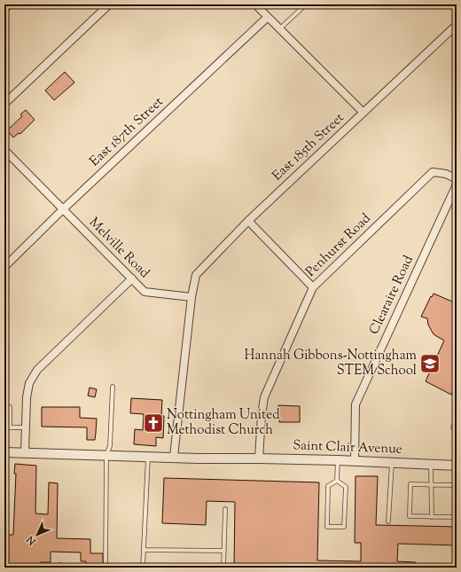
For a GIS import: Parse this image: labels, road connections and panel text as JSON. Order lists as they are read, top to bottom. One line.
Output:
{"streets":{"street":["East 187th Street","East 185th Street","Penhurst Road","Melville Road","Clearaire Road","Saint Clair Avenue"]},"crossings":[["East 187th Street","Melville Road"],["East 185th Street","Melville Road"],["Penhurst Road","Saint Clair Avenue"],["Clearaire Road","Saint Clair Avenue"]],"places":{"school or university":["Hannah Gibbons-Nottingham STEM School"],"church":["Nottingham United Methodist Church"]},"north":"bottom left"}
